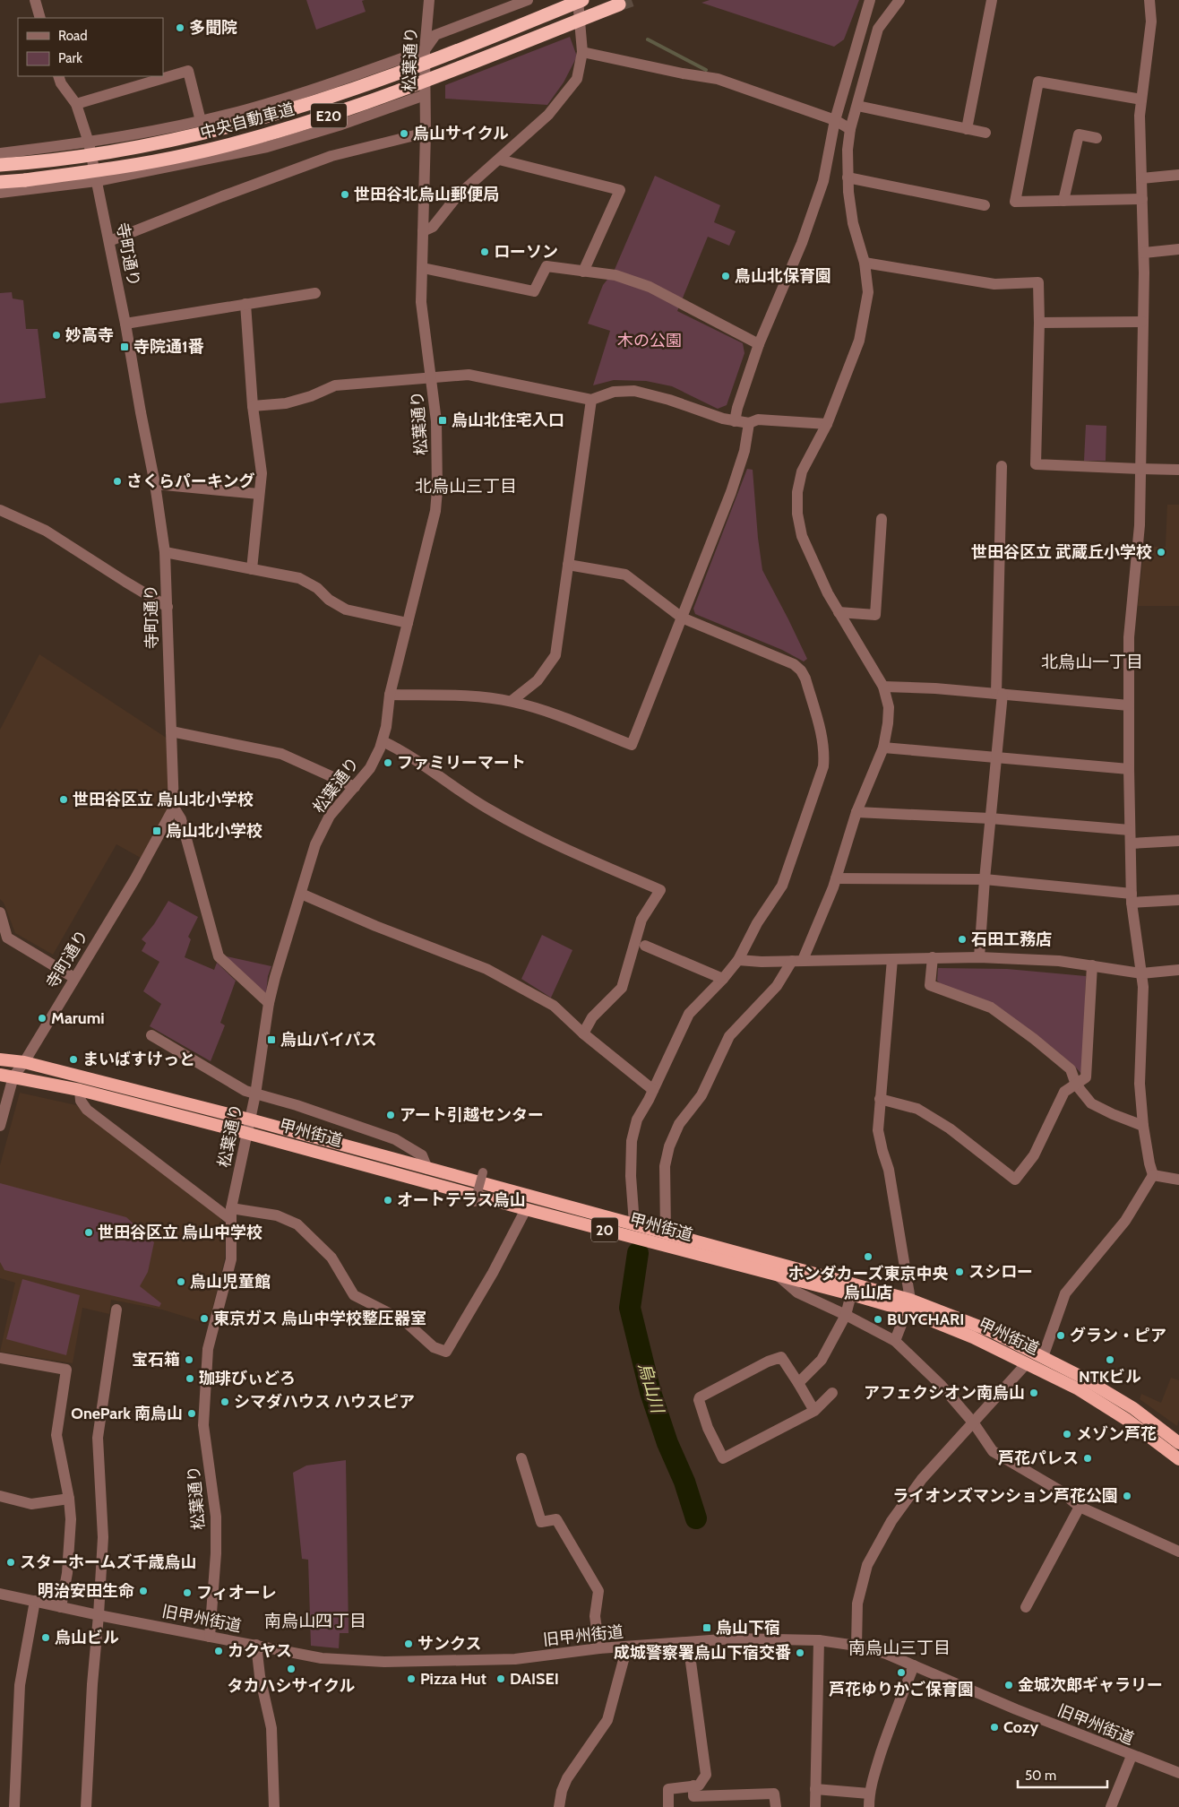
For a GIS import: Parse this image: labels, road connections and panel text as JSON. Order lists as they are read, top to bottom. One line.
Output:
{"streets":{"highway":["E20","中央自動車道","甲州街道","20"],"street":["松葉通り","寺町通り","旧甲州街道"]},"crossings":[["松葉通り","甲州街道"],["松葉通り","旧甲州街道"],["寺町通り","甲州街道"]],"districts":["北烏山三丁目","北烏山一丁目","南烏山四丁目","南烏山三丁目"],"water":["烏山川"],"parks":["木の公園"],"places":{"other":["多聞院","烏山サイクル","世田谷北烏山郵便局","ローソン","鳥山北保育園","妙高寺","さくらパーキング","世田谷区立 武蔵丘小学校","ファミリーマート","世田谷区立 烏山北小学校","石田工務店","Marumi","まいばすけっと","アート引越センター","オートテラス烏山","世田谷区立 烏山中学校","ホンダカーズ東京中央 烏山店","スシロー","烏山児童館","東京ガス 烏山中学校整圧器室","BUYCHARI","グラン・ピア","宝石箱","NTKビル","珈琲びぃどろ","アフェクシオン南烏山","シマダハウス ハウスピア","OnePark 南烏山","メゾン芦花","芦花パレス","ライオンズマンション芦花公園","スターホームズ千歳烏山","明治安田生命","フィオーレ","烏山ビル","サンクス","カクヤス","成城警察署烏山下宿交番","タカハシサイクル","芦花ゆりかご保育園","Pizza Hut","DAISEI","金城次郎ギャラリー","Cozy"],"transit":["寺院通1番","烏山北住宅入口","烏山北小学校","烏山バイパス","烏山下宿"]},"legend":["Road","Park"],"scale_bar":"50 m"}
